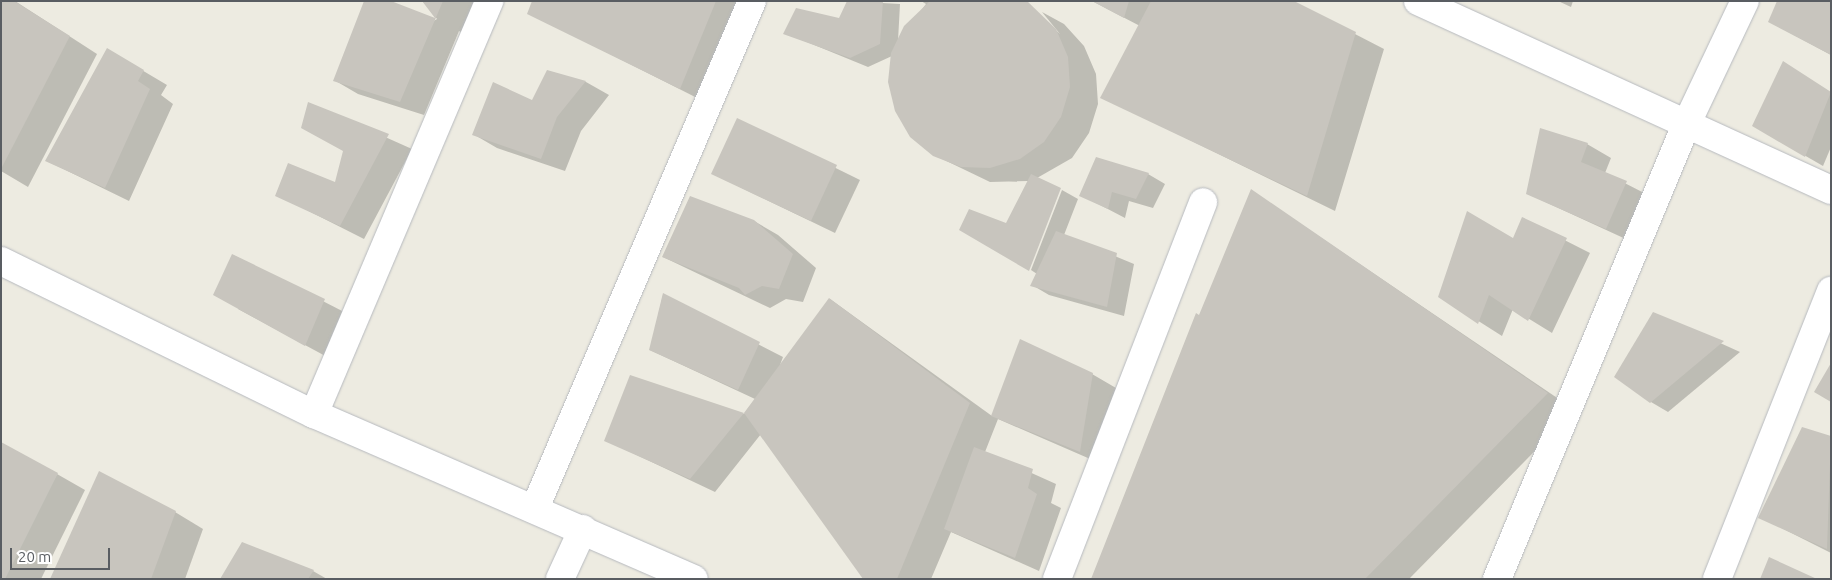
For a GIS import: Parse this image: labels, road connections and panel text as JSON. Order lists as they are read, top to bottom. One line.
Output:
{"scale_bar":"20 m"}
